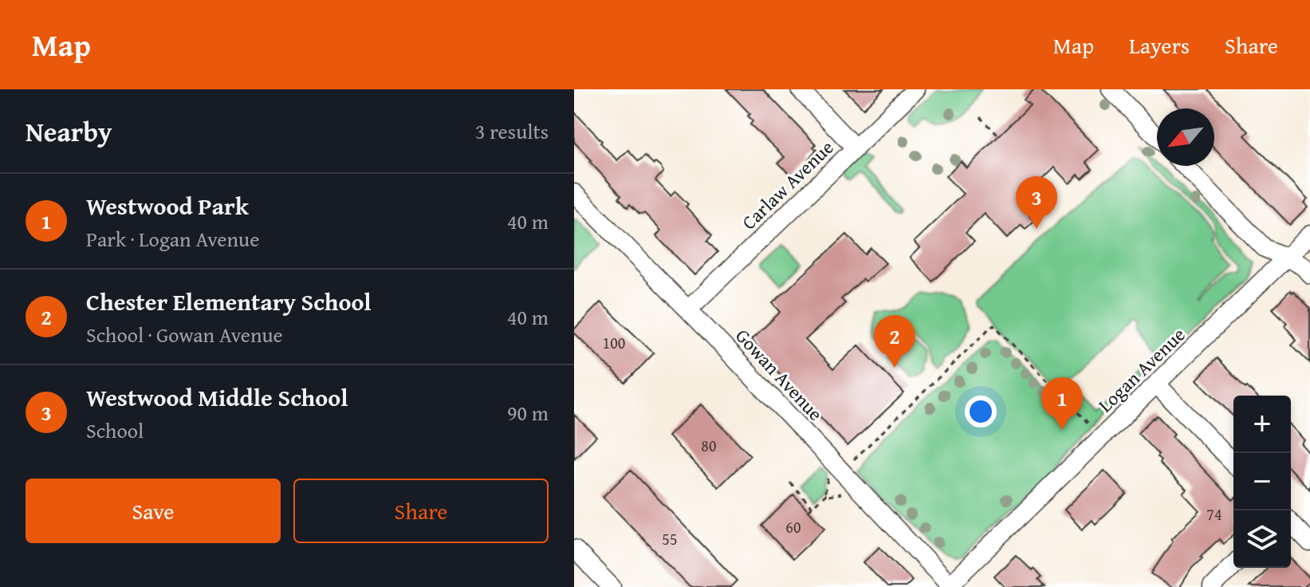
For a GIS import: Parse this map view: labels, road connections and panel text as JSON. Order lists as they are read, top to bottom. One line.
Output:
{"streets":{"street":["Carlaw Avenue","Logan Avenue","Gowan Avenue"]},"crossings":[["Carlaw Avenue","Gowan Avenue"],["Logan Avenue","Gowan Avenue"]],"house_numbers":["100","80","74","60","55"],"north":"bottom left","page":{"header":"Map","nav":["Map","Layers","Share"],"heading":["Nearby","3 results"],"list":[{"mark":"1","name":"Westwood Park","note":"Park · Logan Avenue","value":"40 m"},{"mark":"2","name":"Chester Elementary School","note":"School · Gowan Avenue","value":"40 m"},{"mark":"3","name":"Westwood Middle School","note":"School","value":"90 m"}],"pins":["3","2","1"],"map_buttons":["+","−"],"buttons":["Save","Share"]}}
